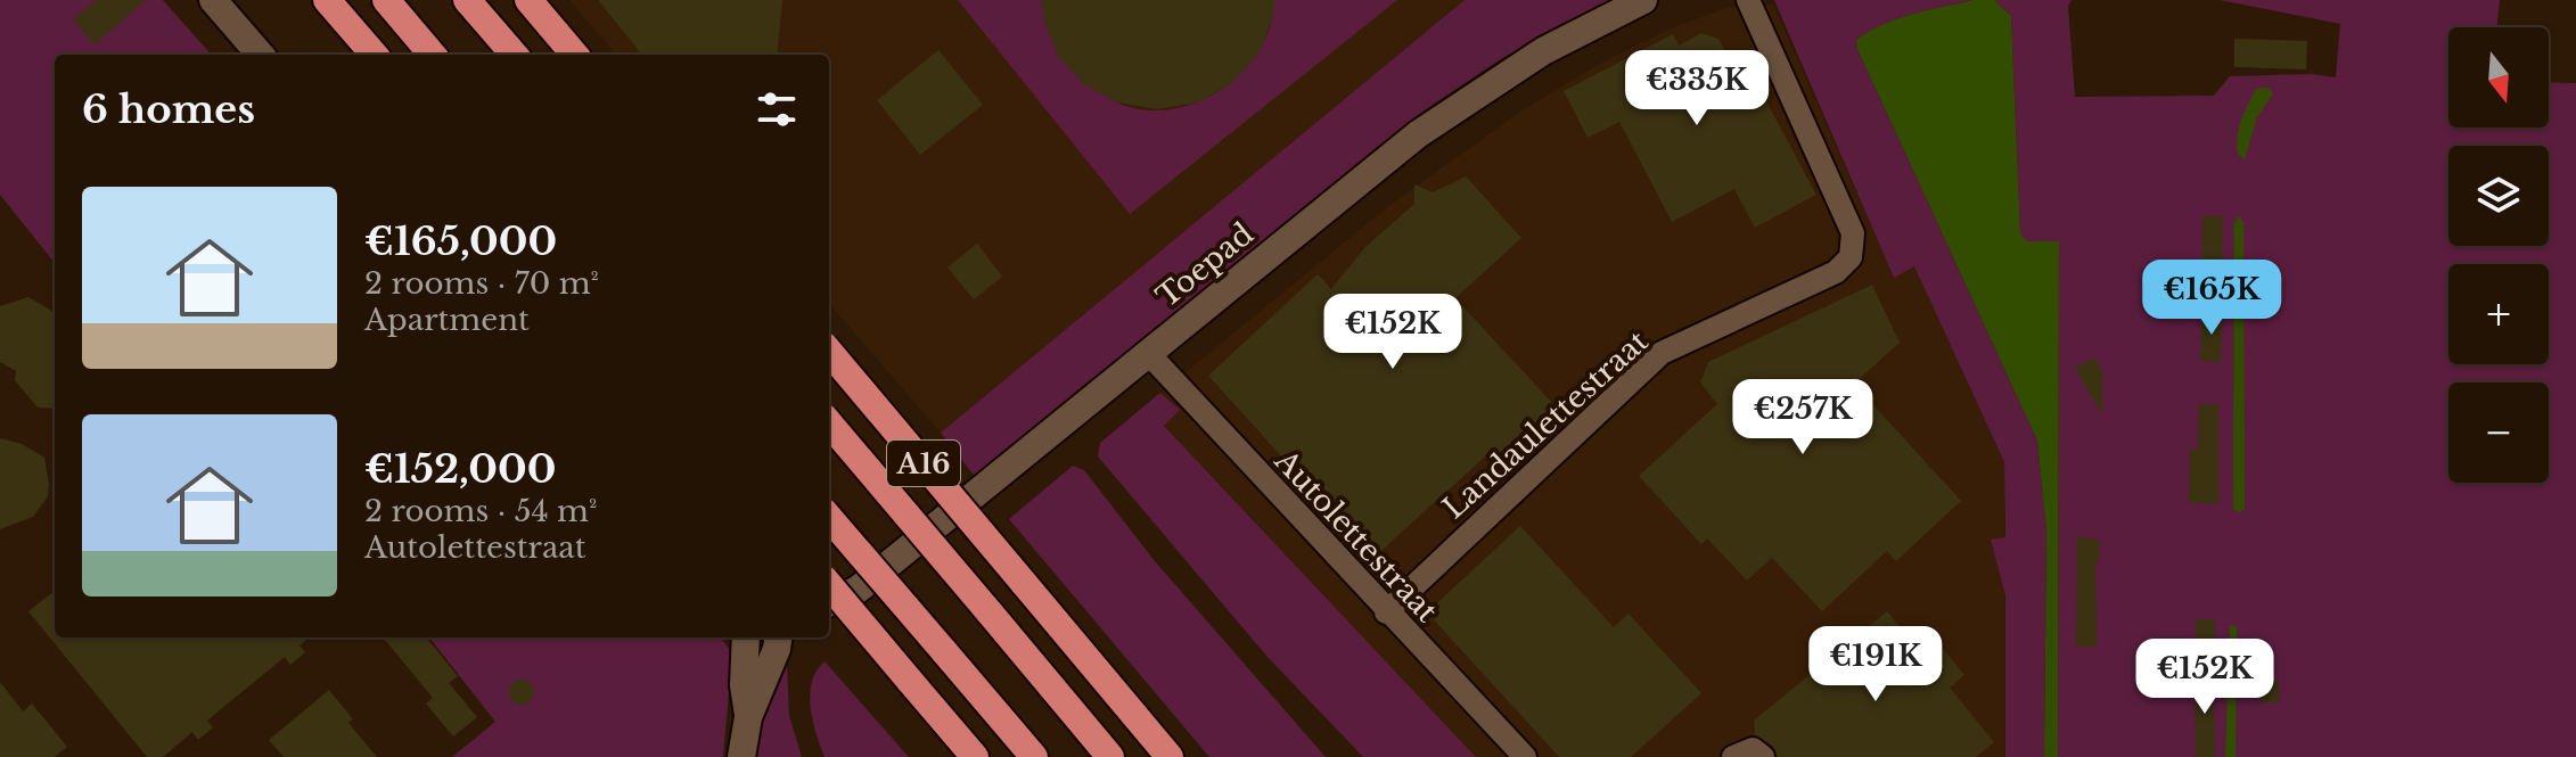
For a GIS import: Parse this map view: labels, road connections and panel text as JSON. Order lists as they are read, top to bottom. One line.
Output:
{"streets":{"highway":["A16"],"street":["Toepad","Landaulettestraat","Autolettestraat"]},"crossings":[["Toepad","Autolettestraat"],["Landaulettestraat","Autolettestraat"]],"north":"bottom","page":{"map_buttons":["+","−"],"price":["€335K","€165K","€152K","€257K","€191K","€152K"],"heading":"6 homes","list":[{"name":"€165,000","note":"2 rooms · 70 m² · Apartment"},{"name":"€152,000","note":"2 rooms · 54 m² · Autolettestraat"}]}}
